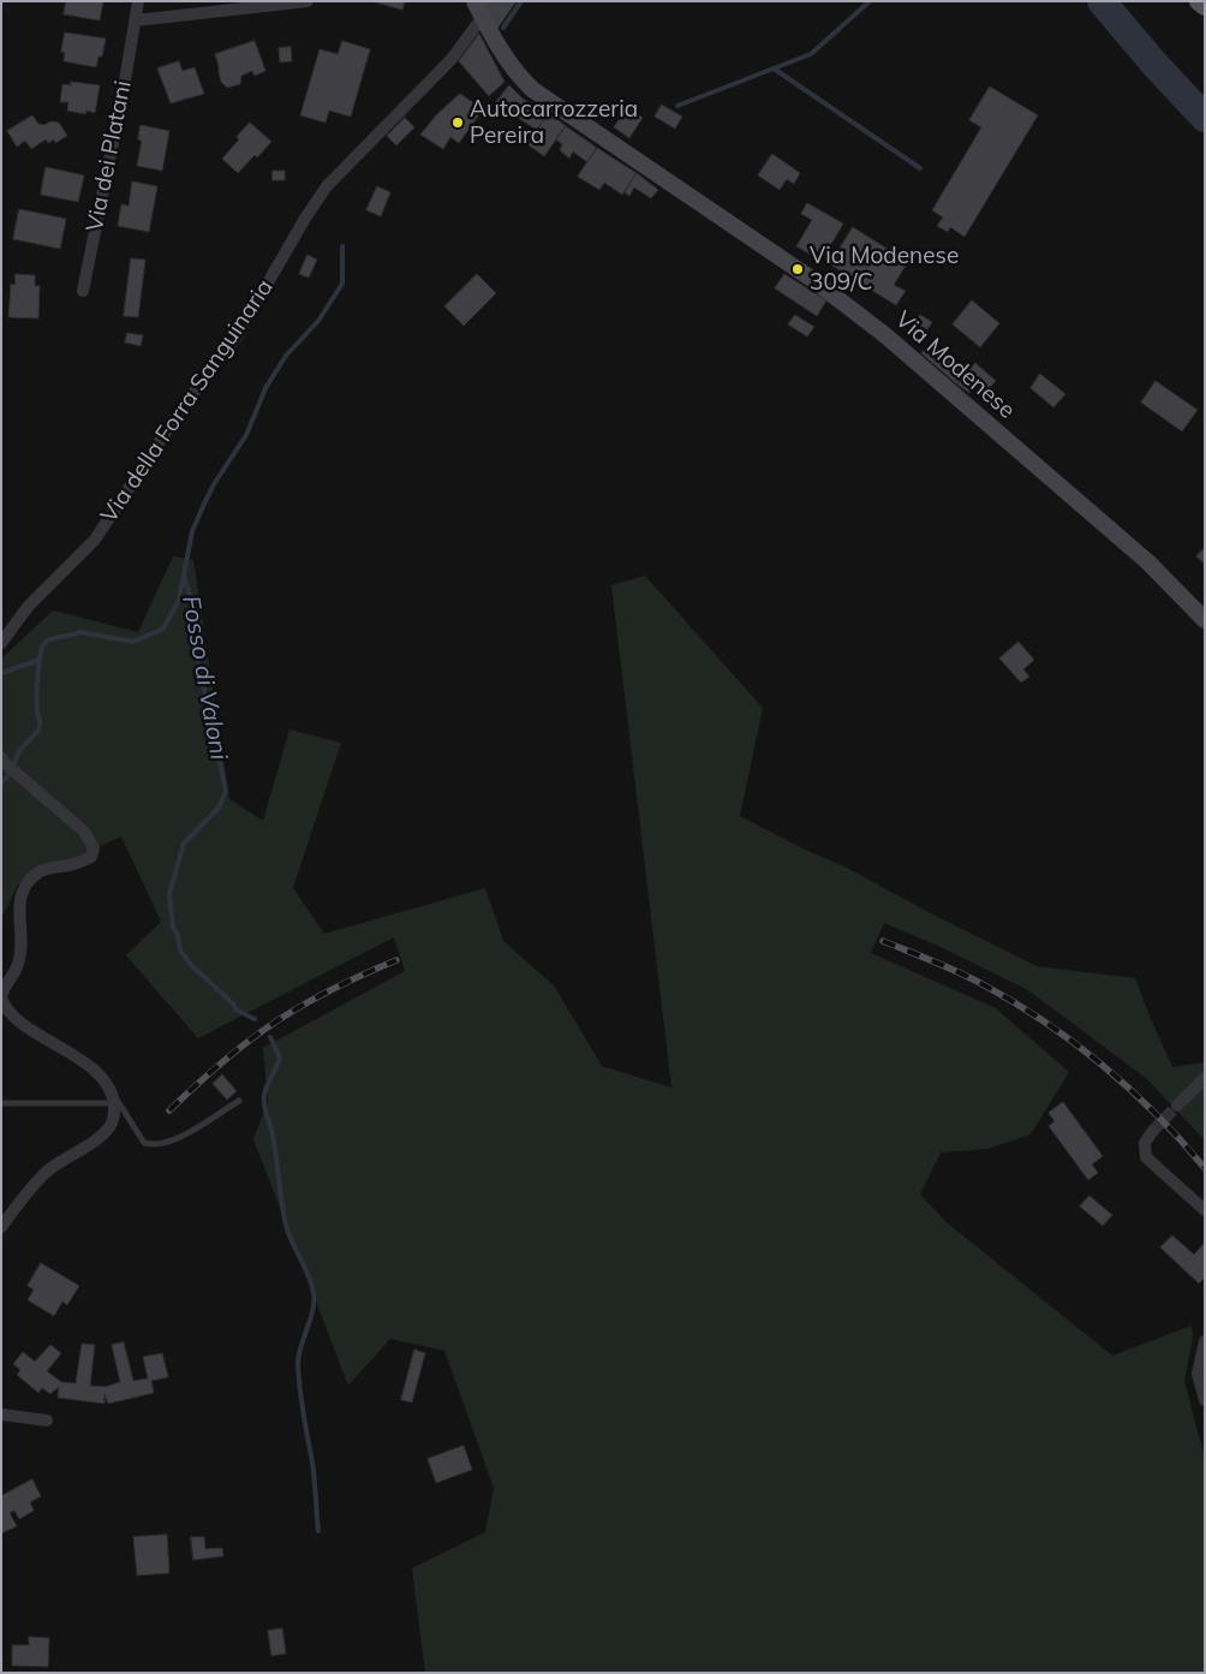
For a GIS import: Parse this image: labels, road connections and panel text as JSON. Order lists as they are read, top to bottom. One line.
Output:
{"streets":{"street":["Via dei Platani","Via Modenese","Via della Forra Sanguinaria"]},"crossings":[["Via Modenese","Via della Forra Sanguinaria"]],"water":["Fosso di Valoni"],"places":["Autocarrozzeria Pereira","Via Modenese 309/C"]}
